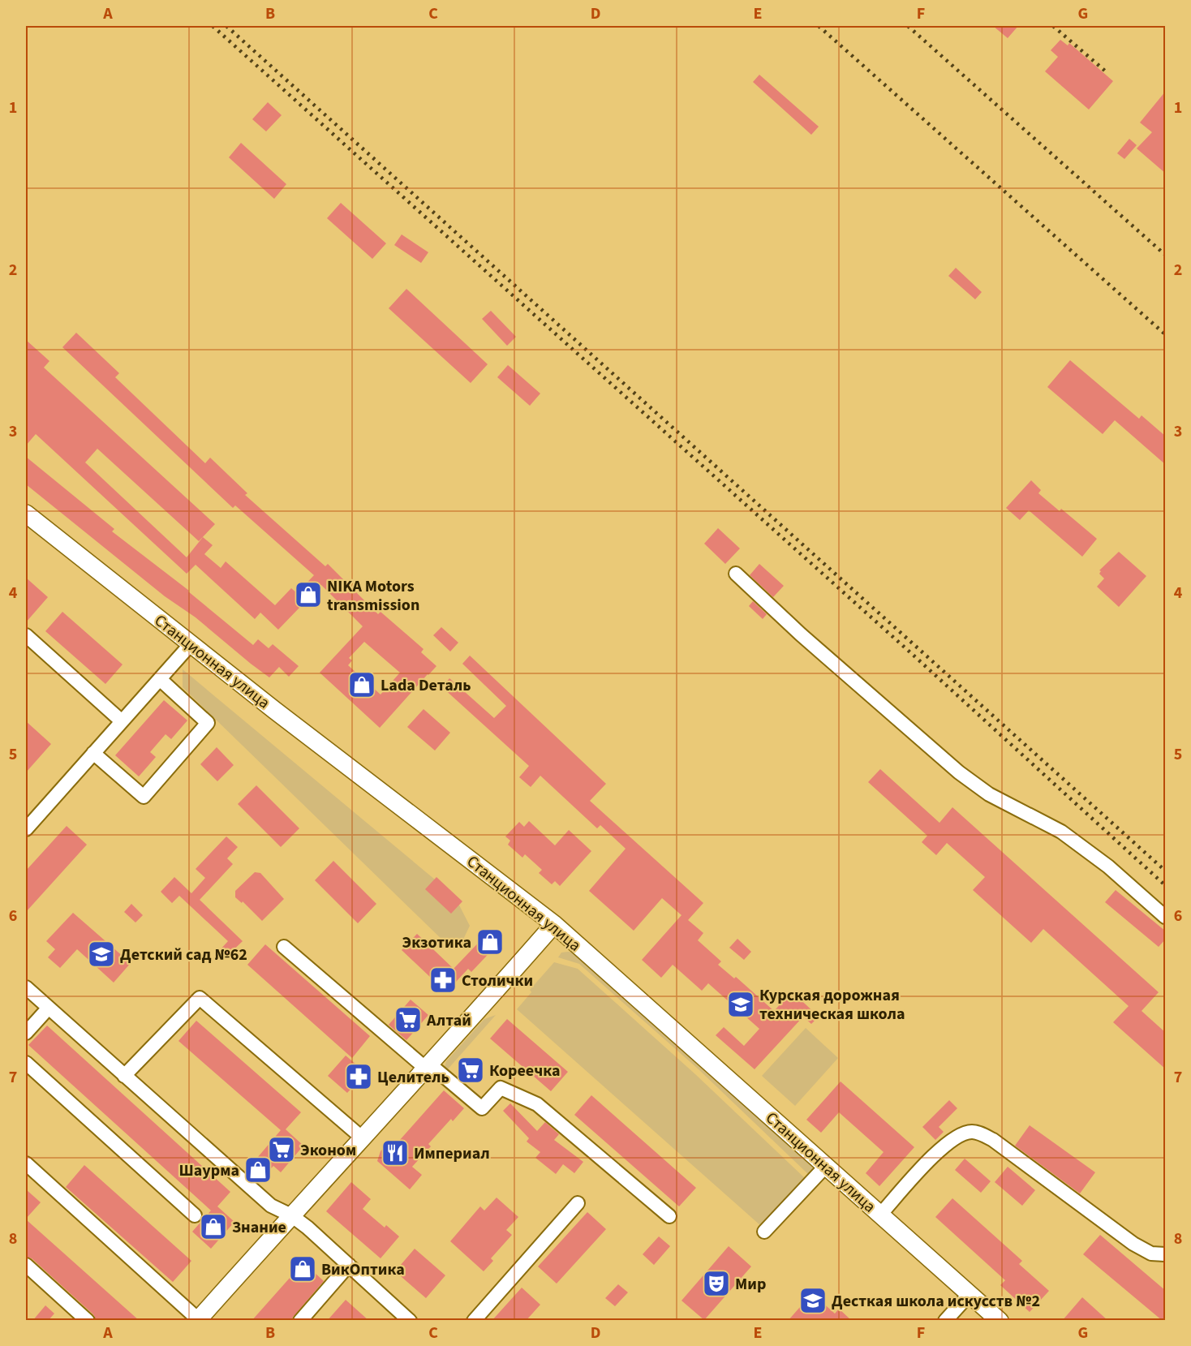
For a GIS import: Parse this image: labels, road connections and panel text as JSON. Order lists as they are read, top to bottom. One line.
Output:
{"streets":{"main road":["Станционная улица"]},"places":{"shop":["NIKA Motors transmission","Lada Dеталь","Экзотика","Шаурма","Знание","ВикОптика"],"school or university":["Детский сад №62","Курская дорожная техническая школа","Десткая школа искусств №2"],"pharmacy":["Столички","Целитель"],"supermarket":["Алтай","Кореечка","Эконом"],"restaurant":["Империал"],"theatre":["Мир"]},"grid":{"columns":["A","B","C","D","E","F","G"],"rows":["1","2","3","4","5","6","7","8"]}}
